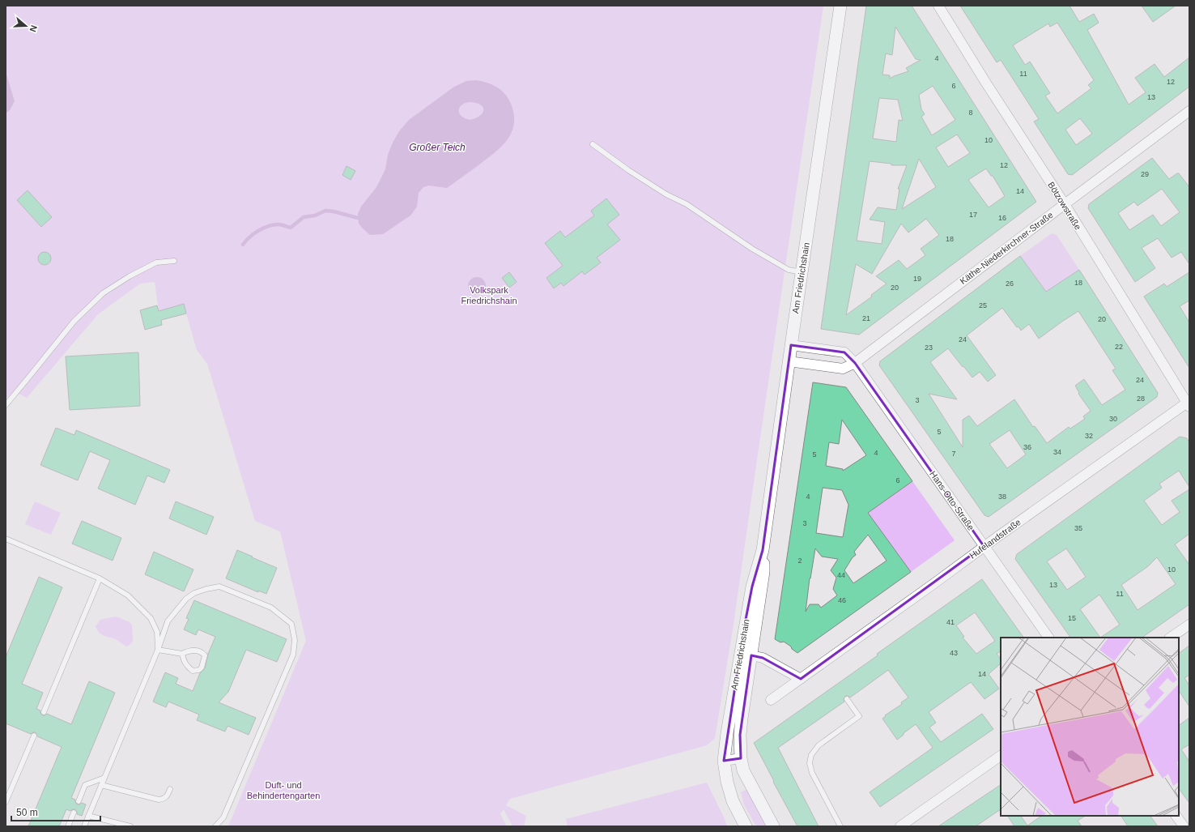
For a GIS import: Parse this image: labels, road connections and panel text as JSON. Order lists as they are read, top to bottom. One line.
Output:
{"streets":{"street":["Bötzowstraße","Käthe-Niederkirchner-Straße","Am Friedrichshain","Hans-Otto-Straße","Hufelandstraße"]},"crossings":[["Bötzowstraße","Käthe-Niederkirchner-Straße"],["Bötzowstraße","Hufelandstraße"],["Käthe-Niederkirchner-Straße","Am Friedrichshain"],["Käthe-Niederkirchner-Straße","Hans-Otto-Straße"],["Hans-Otto-Straße","Hufelandstraße"]],"water":["Großer Teich"],"parks":["Volkspark Friedrichshain","Duft- und Behindertengarten"],"house_numbers":["4","11","12","6","13","8","10","12","29","14","17","16","18","19","18","26","20","25","21","20","24","22","23","24","28","3","30","5","32","36","34","4","7","5","6","4","38","3","35","2","10","44","13","11","46","15","41","43","14"],"scale_bar":"50 m","north":"right"}
